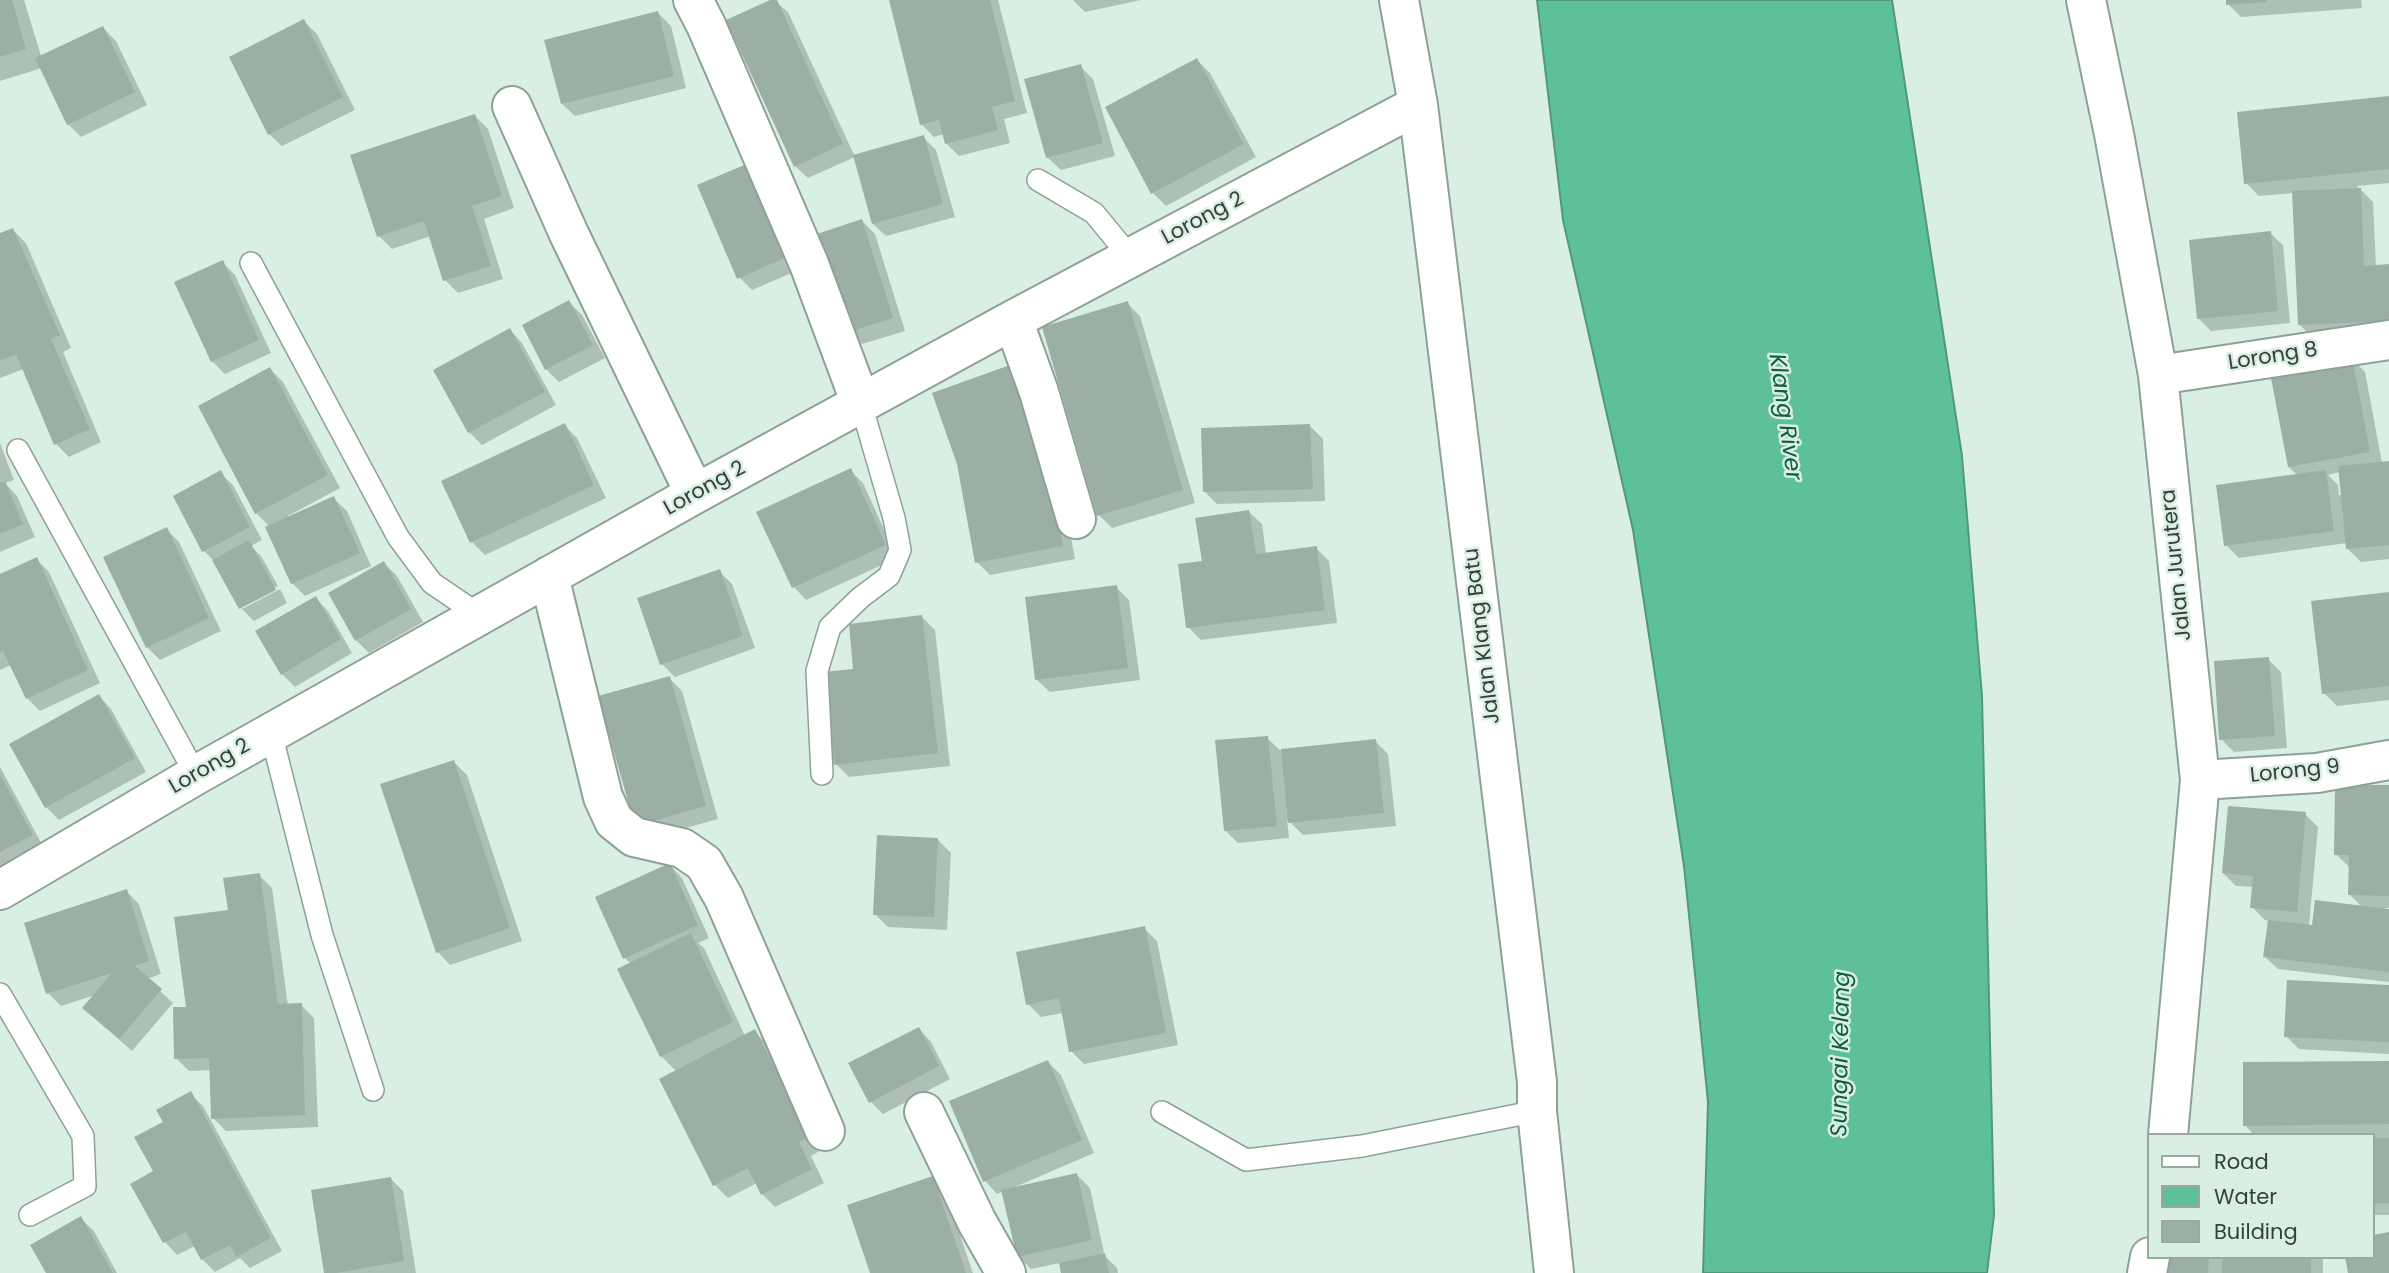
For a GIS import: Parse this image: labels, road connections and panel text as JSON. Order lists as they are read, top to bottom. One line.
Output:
{"streets":{"street":["Lorong 2","Lorong 8","Jalan Jurutera","Jalan Klang Batu","Lorong 9"]},"crossings":[["Lorong 2","Jalan Klang Batu"],["Lorong 8","Jalan Jurutera"],["Jalan Jurutera","Lorong 9"]],"water":["Klang River","Sungai Kelang"],"legend":["Road","Water","Building"]}
